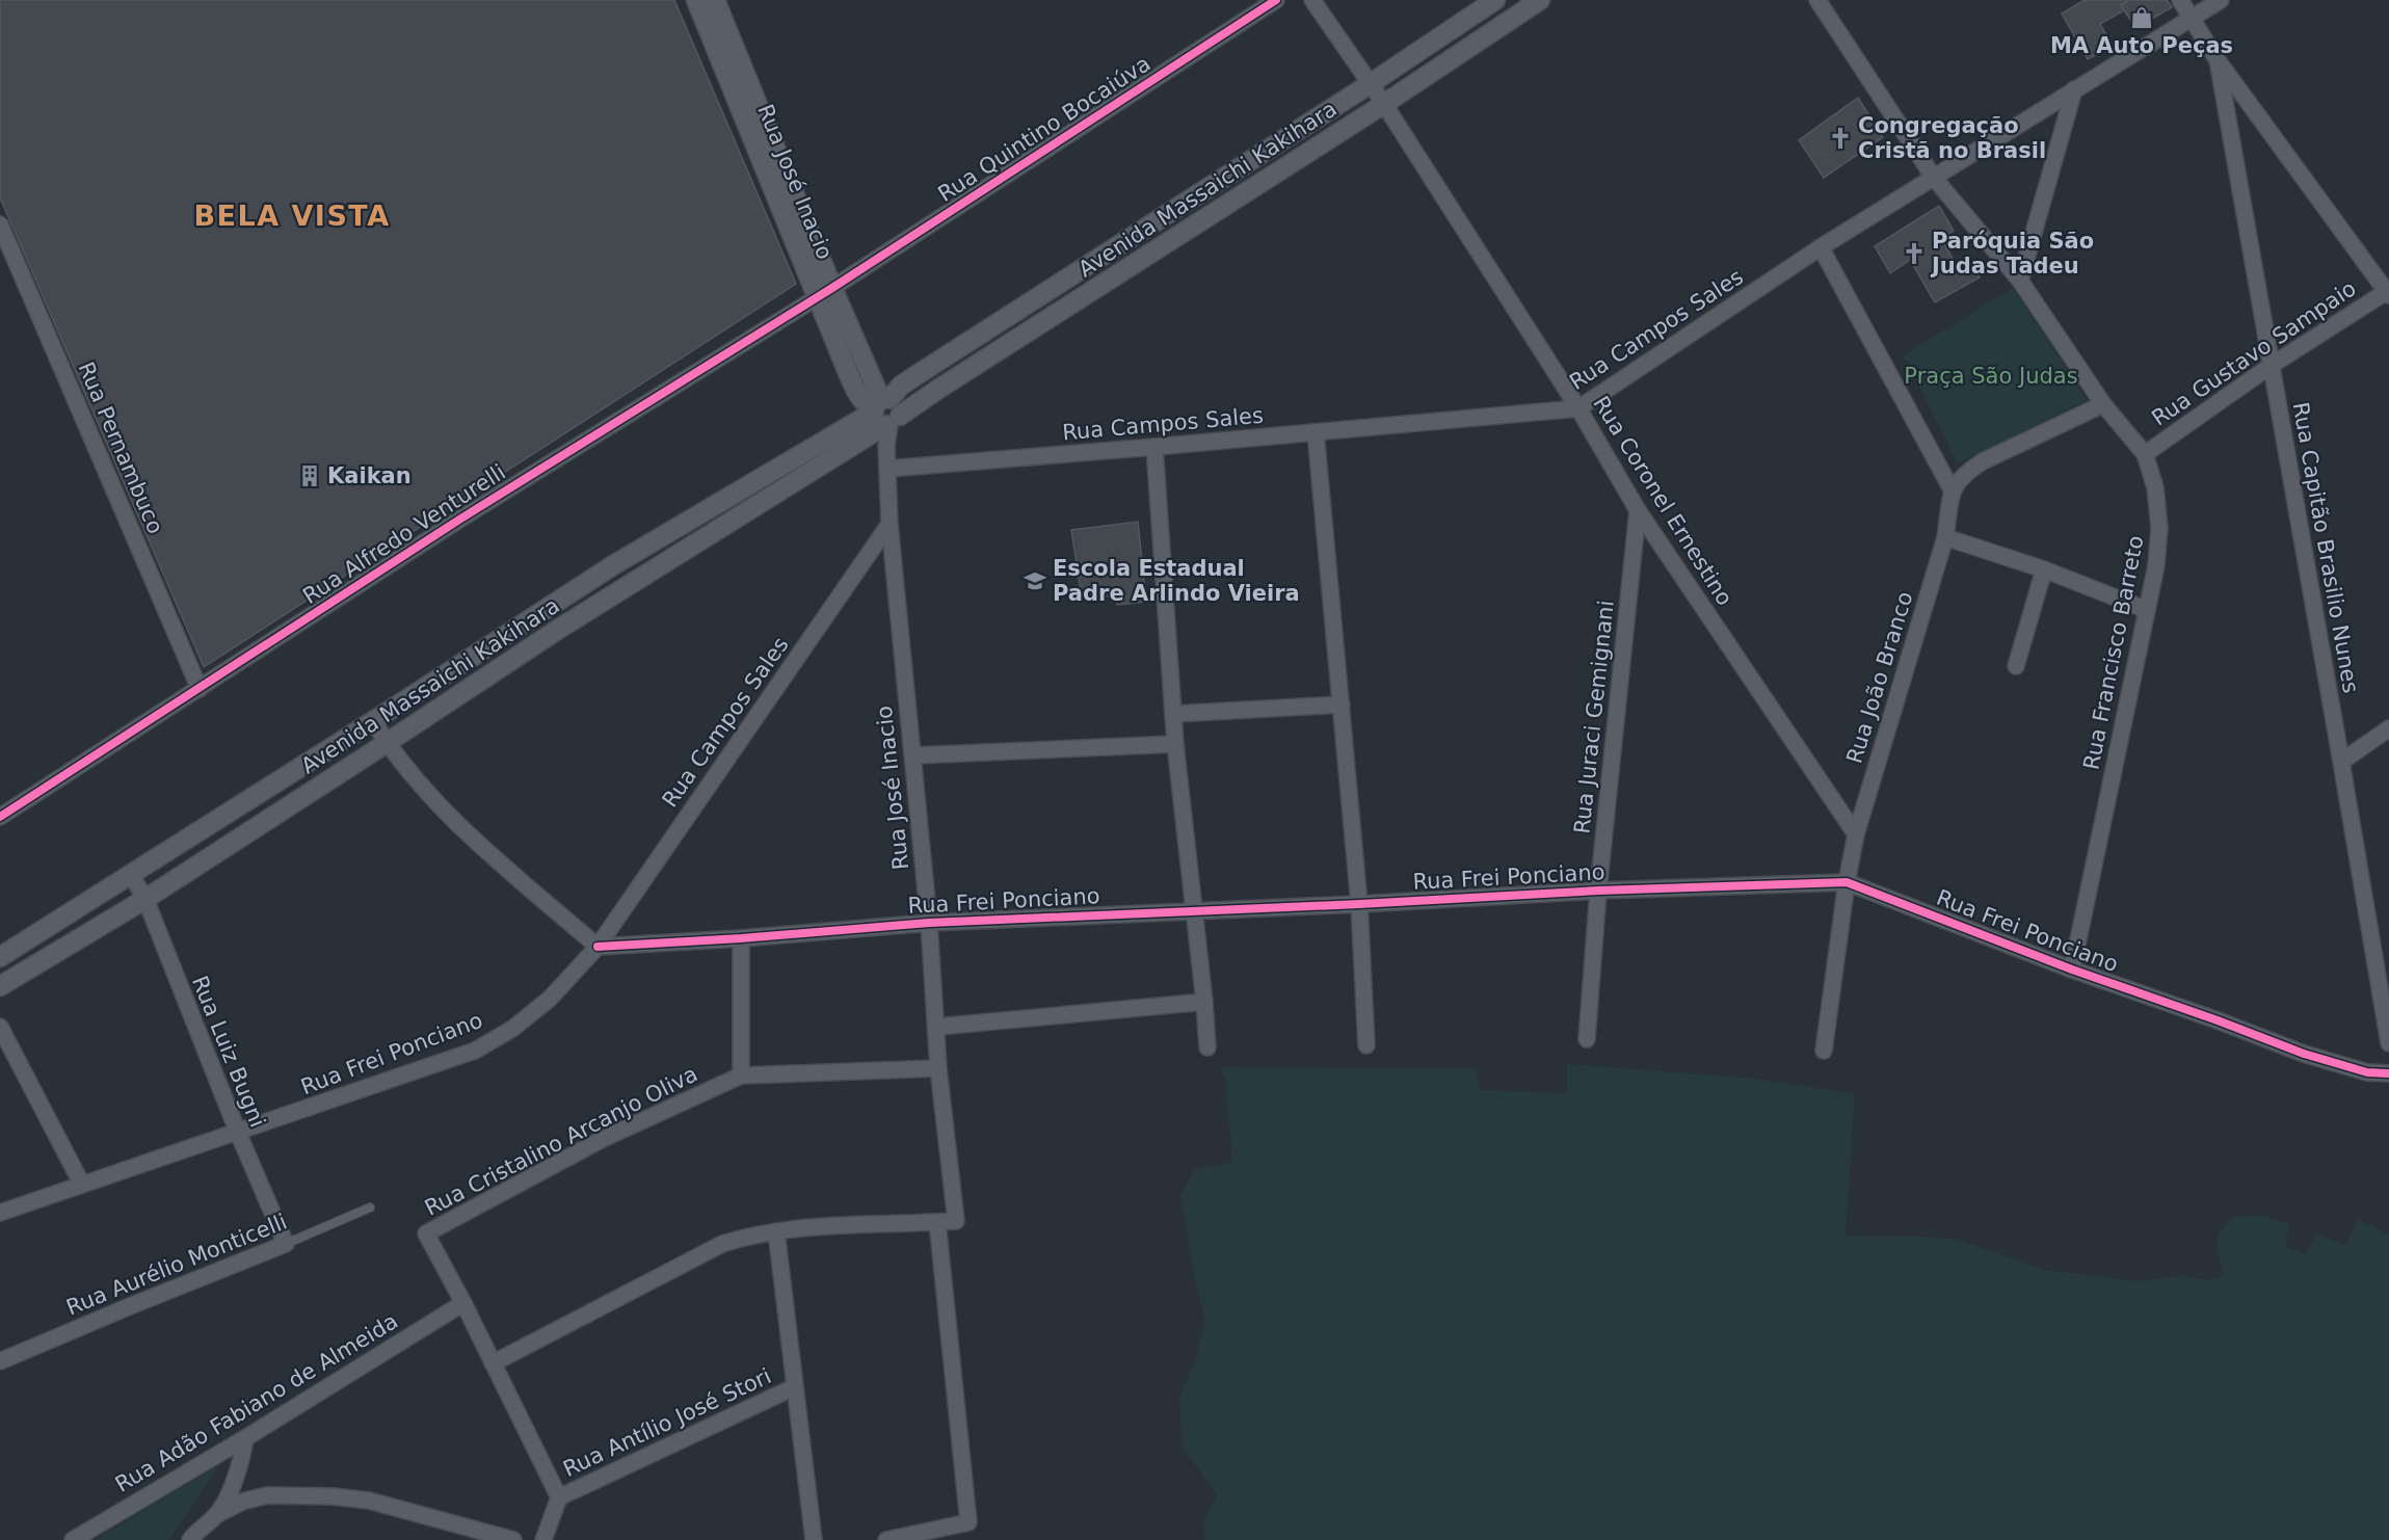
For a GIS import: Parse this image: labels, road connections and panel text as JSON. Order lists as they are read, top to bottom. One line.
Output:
{"streets":{"street":["Rua Quintino Bocaiúva","Rua José Inacio","Avenida Massaichi Kakihara","Rua Campos Sales","Rua Gustavo Sampaio","Rua Pernambuco","Rua Coronel Ernestino","Rua Alfredo Venturelli","Rua Capitão Brasilio Nunes","Rua Francisco Barreto","Rua João Branco","Rua Juraci Gemignani","Rua Frei Ponciano","Rua Luiz Bugni","Rua Cristalino Arcanjo Oliva","Rua Aurélio Monticelli","Rua Adão Fabiano de Almeida","Rua Antílio José Stori"]},"crossings":[["Rua Quintino Bocaiúva","Rua José Inacio"],["Rua Quintino Bocaiúva","Rua Alfredo Venturelli"],["Rua José Inacio","Avenida Massaichi Kakihara"],["Rua José Inacio","Rua Campos Sales"],["Rua José Inacio","Rua Alfredo Venturelli"],["Rua José Inacio","Rua Frei Ponciano"],["Rua José Inacio","Rua Cristalino Arcanjo Oliva"],["Avenida Massaichi Kakihara","Rua Coronel Ernestino"],["Avenida Massaichi Kakihara","Rua Luiz Bugni"],["Rua Campos Sales","Rua Coronel Ernestino"],["Rua Campos Sales","Rua Francisco Barreto"],["Rua Campos Sales","Rua Frei Ponciano"],["Rua Gustavo Sampaio","Rua Capitão Brasilio Nunes"],["Rua Gustavo Sampaio","Rua Francisco Barreto"],["Rua Pernambuco","Rua Alfredo Venturelli"],["Rua Coronel Ernestino","Rua João Branco"],["Rua Coronel Ernestino","Rua Juraci Gemignani"],["Rua Francisco Barreto","Rua Frei Ponciano"],["Rua João Branco","Rua Frei Ponciano"],["Rua Juraci Gemignani","Rua Frei Ponciano"],["Rua Frei Ponciano","Rua Luiz Bugni"],["Rua Luiz Bugni","Rua Aurélio Monticelli"],["Rua Cristalino Arcanjo Oliva","Rua Adão Fabiano de Almeida"]],"districts":["BELA VISTA"],"parks":["Praça São Judas"],"places":{"shop":["MA Auto Peças"],"church":["Congregação Cristã no Brasil","Paróquia São Judas Tadeu"],"building":["Kaikan"],"school or university":["Escola Estadual Padre Arlindo Vieira"]}}
